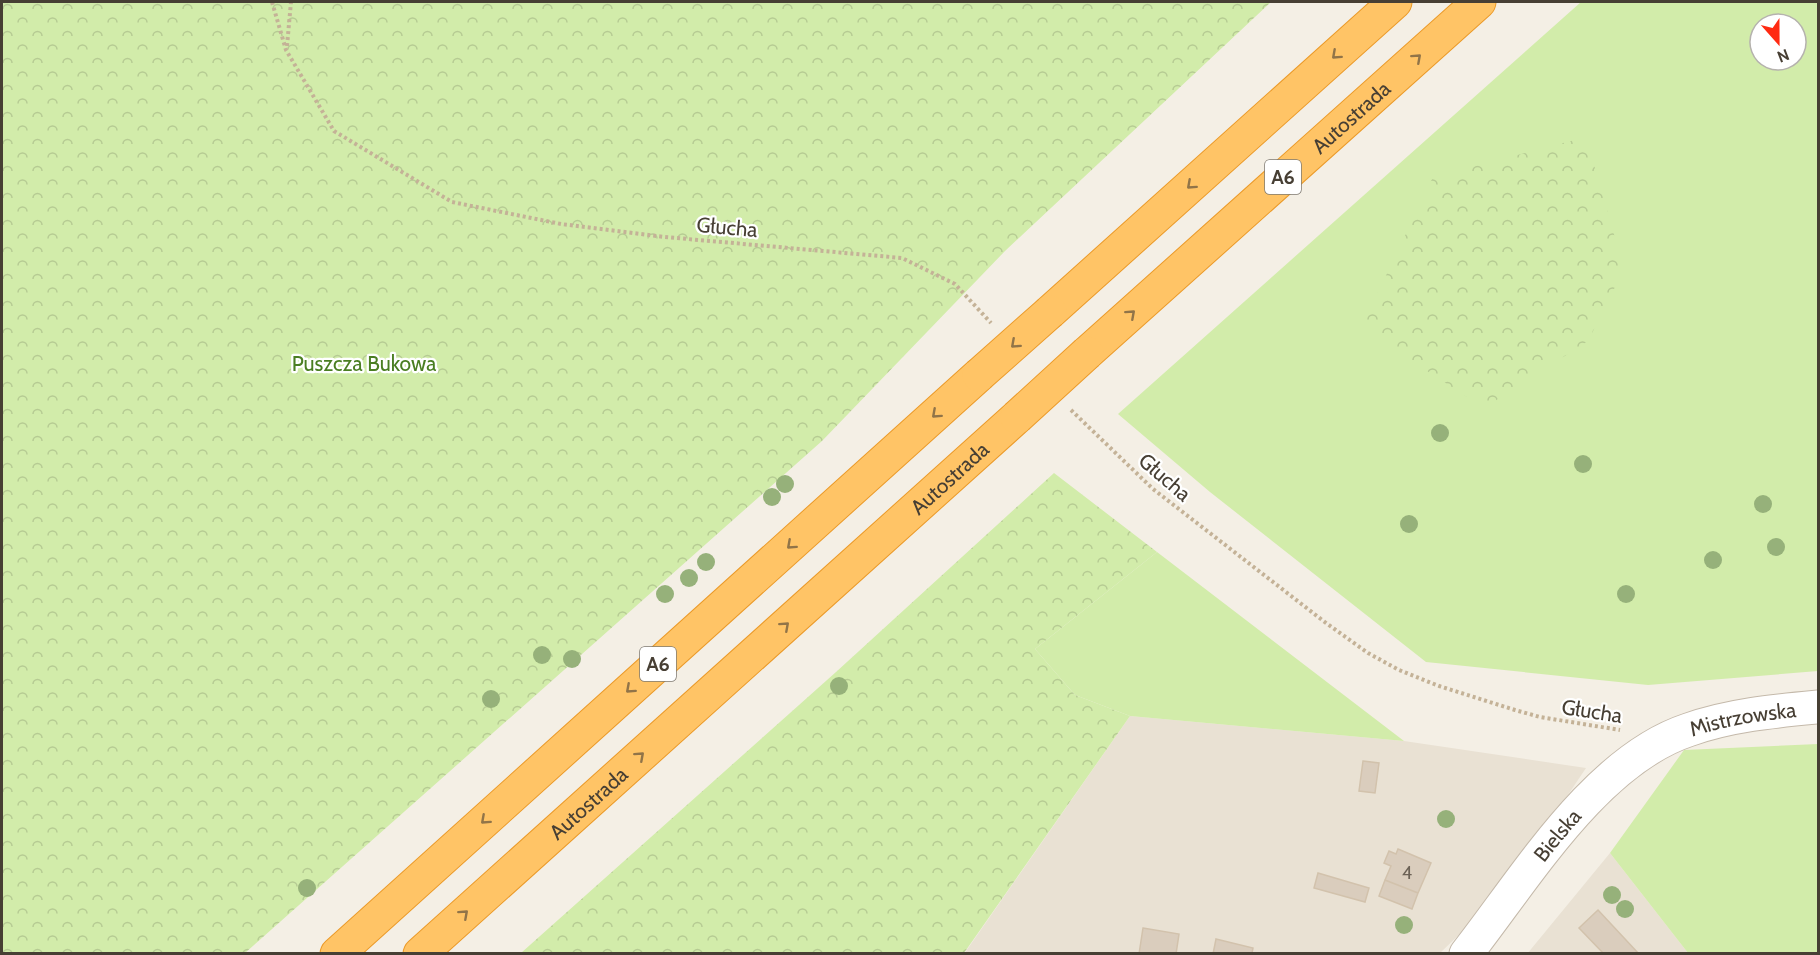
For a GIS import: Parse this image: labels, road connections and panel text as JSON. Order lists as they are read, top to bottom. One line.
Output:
{"streets":{"highway":["Autostrada","A6"],"street":["Mistrzowska","Bielska"],"path":["Głucha"]},"crossings":[["Mistrzowska","Bielska"]],"parks":["Puszcza Bukowa"],"house_numbers":["4"],"north":"bottom"}
